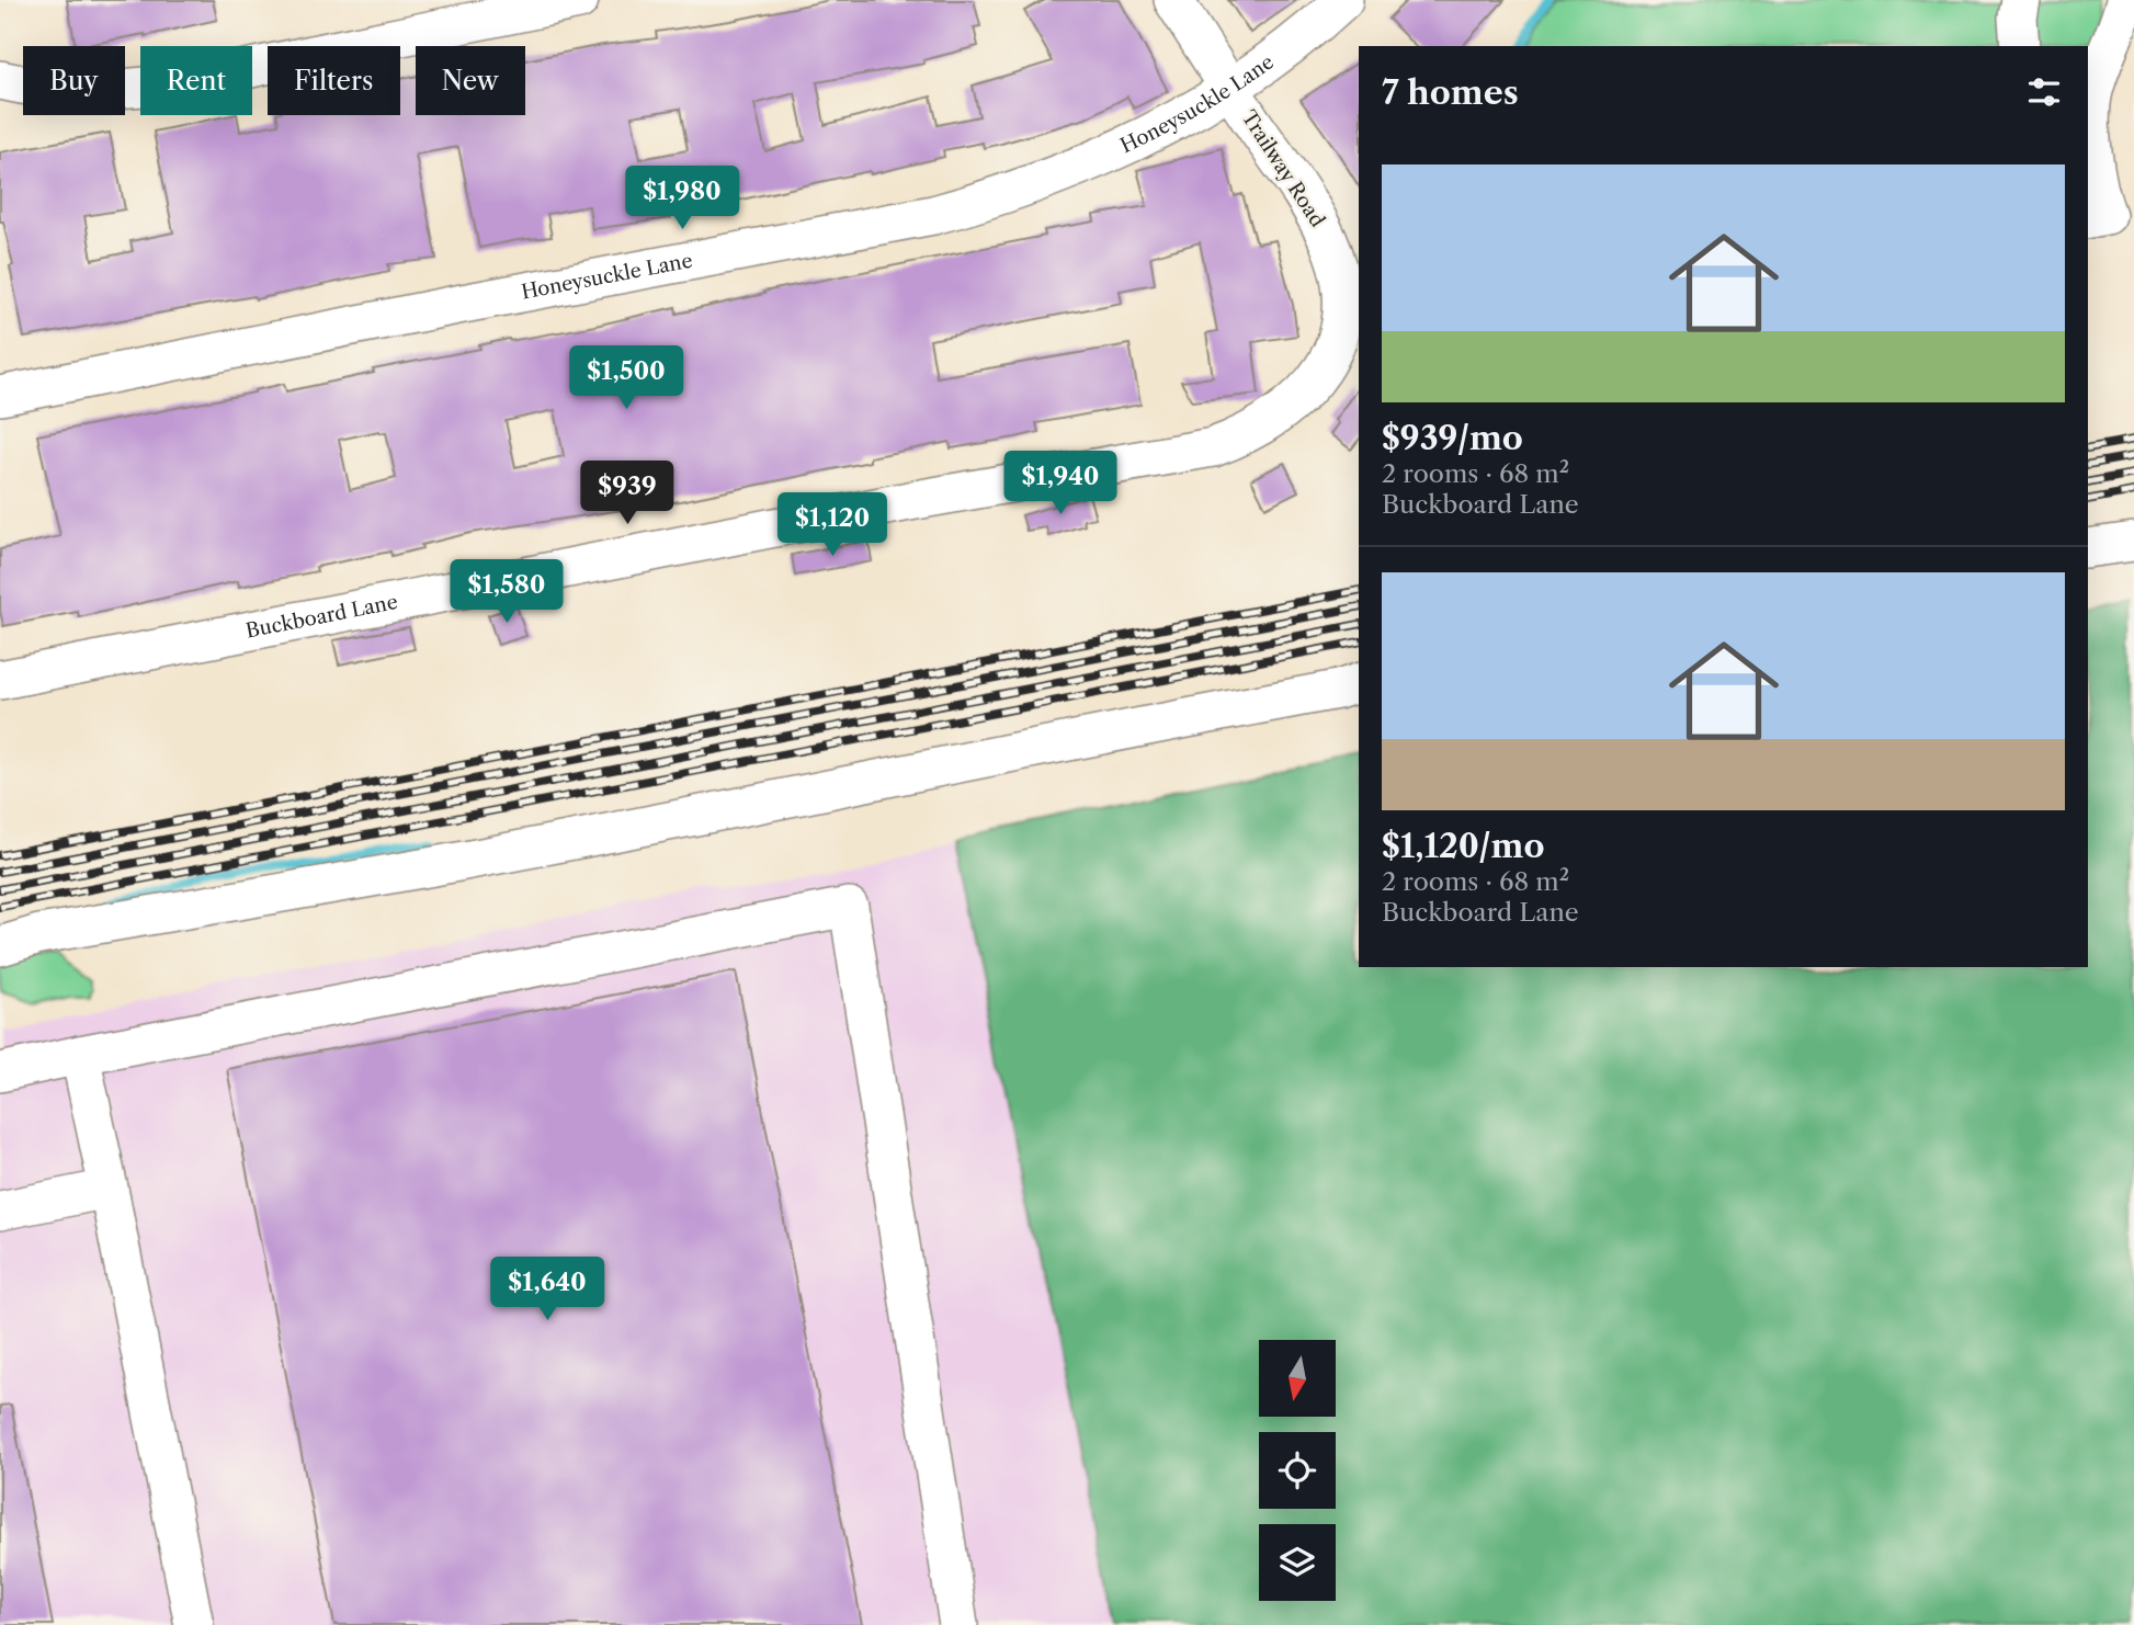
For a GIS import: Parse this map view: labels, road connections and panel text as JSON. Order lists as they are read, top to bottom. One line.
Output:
{"streets":{"street":["Honeysuckle Lane","Trailway Road","Buckboard Lane"]},"crossings":[["Honeysuckle Lane","Trailway Road"],["Trailway Road","Buckboard Lane"]],"north":"bottom","page":{"chip":["Buy","Rent","Filters","New"],"heading":"7 homes","list":[{"name":"$939/mo","note":"2 rooms · 68 m² · Buckboard Lane"},{"name":"$1,120/mo","note":"2 rooms · 68 m² · Buckboard Lane"}],"price":["$1,980","$1,500","$1,940","$939","$1,120","$1,580","$1,640"]}}
